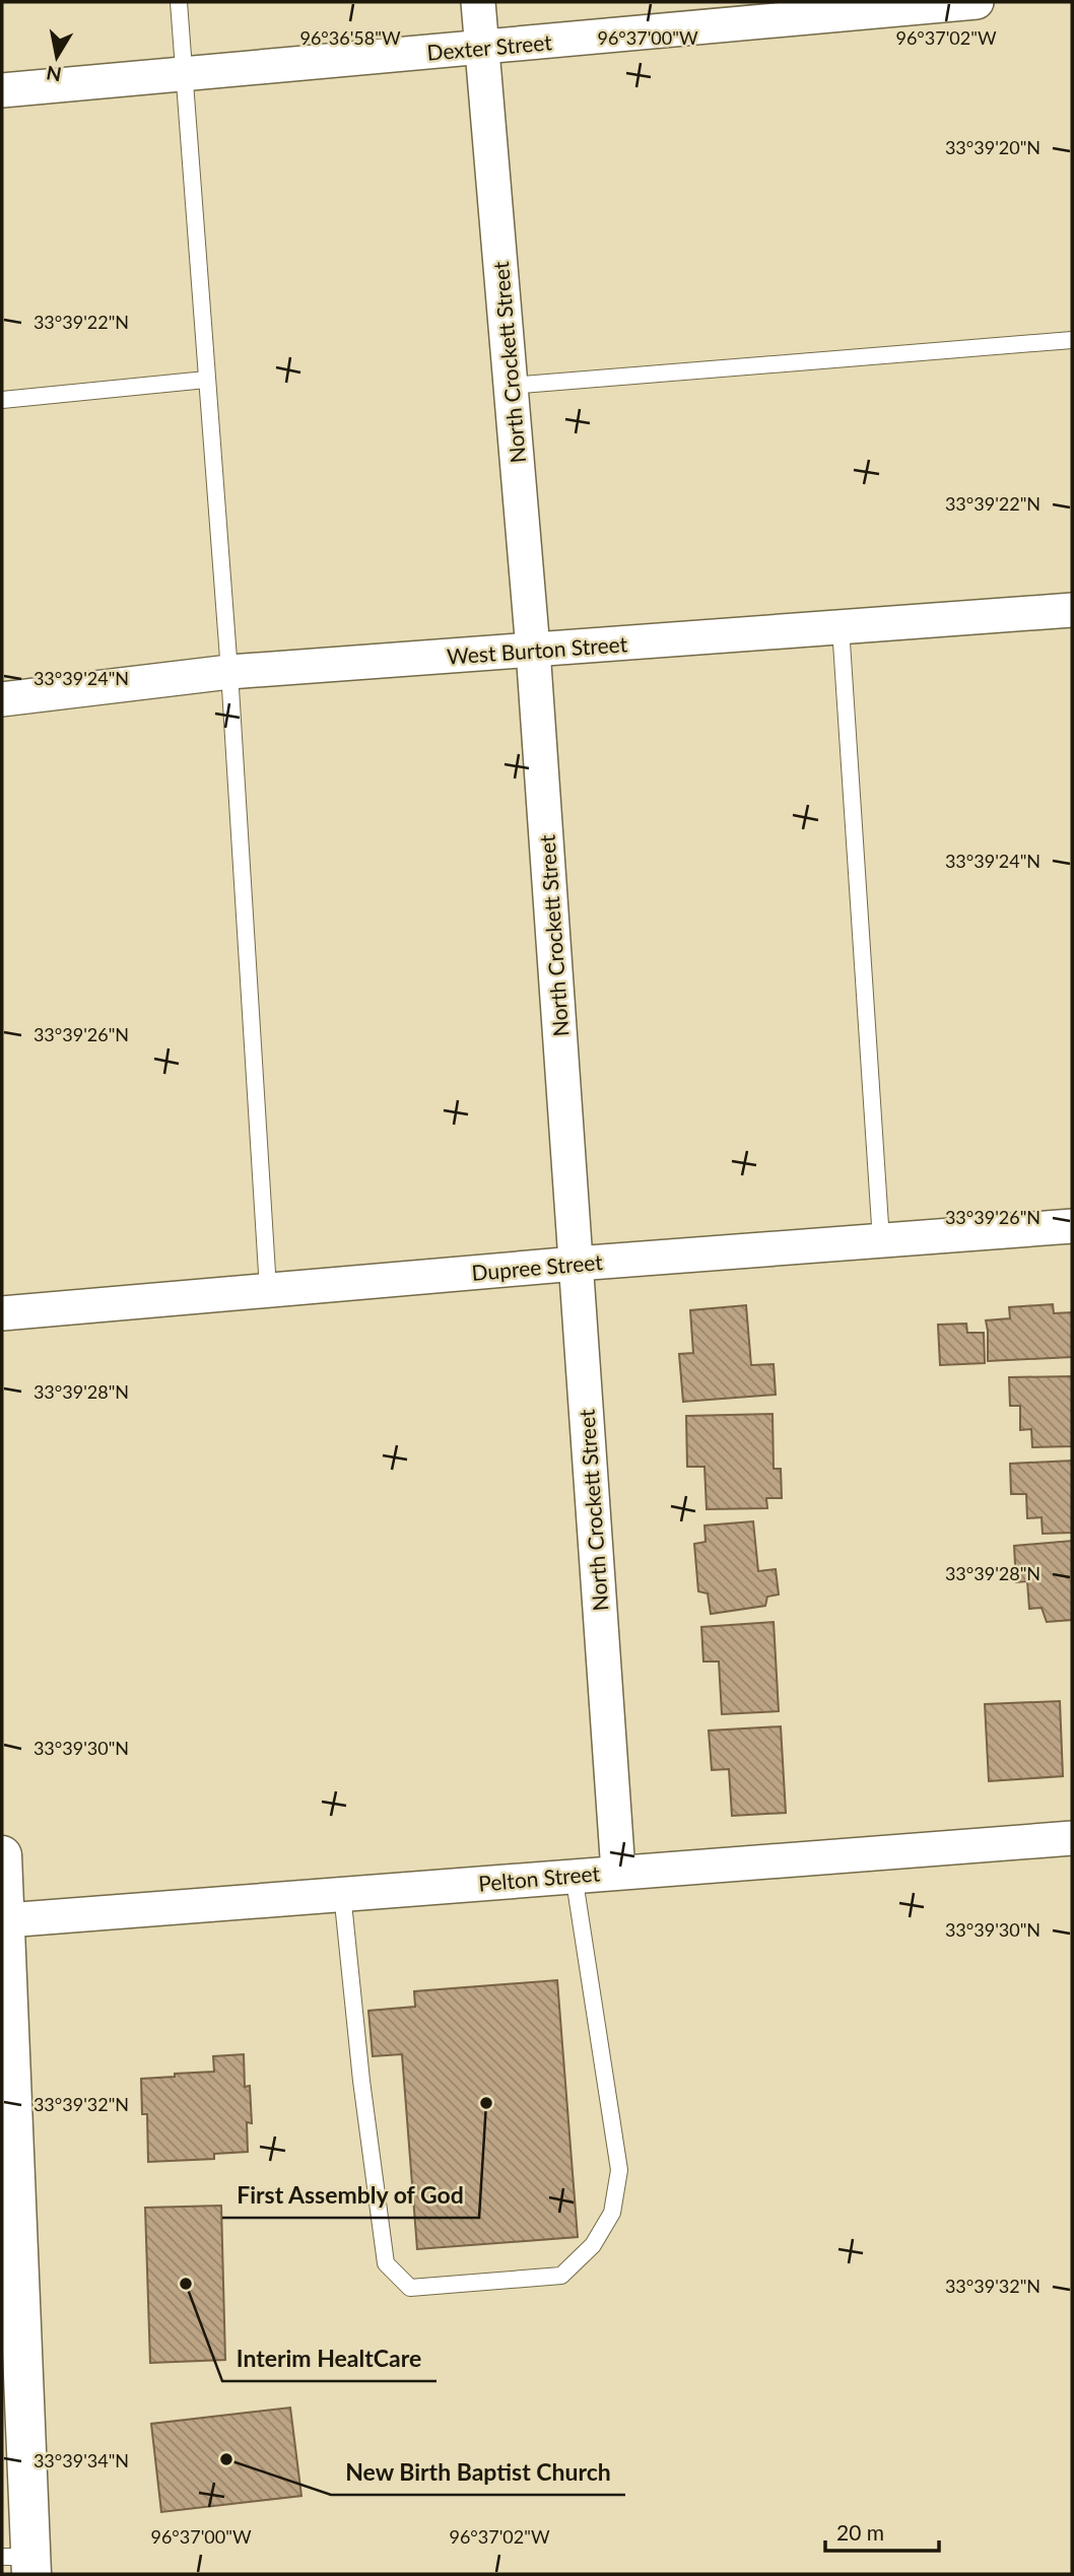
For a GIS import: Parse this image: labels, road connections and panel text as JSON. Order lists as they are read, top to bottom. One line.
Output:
{"streets":{"street":["Dexter Street","North Crockett Street","West Burton Street","Dupree Street","Pelton Street"]},"crossings":[["Dexter Street","North Crockett Street"],["North Crockett Street","West Burton Street"],["North Crockett Street","Dupree Street"],["North Crockett Street","Pelton Street"]],"places":["First Assembly of God","Interim HealtCare","New Birth Baptist Church"],"scale_bar":"20 m","north":"bottom","coordinates":["96°36'58\"W","96°37'00\"W","96°37'02\"W","33°39'20\"N","33°39'22\"N","33°39'24\"N","33°39'26\"N","33°39'28\"N","33°39'30\"N","33°39'32\"N","33°39'34\"N"]}
